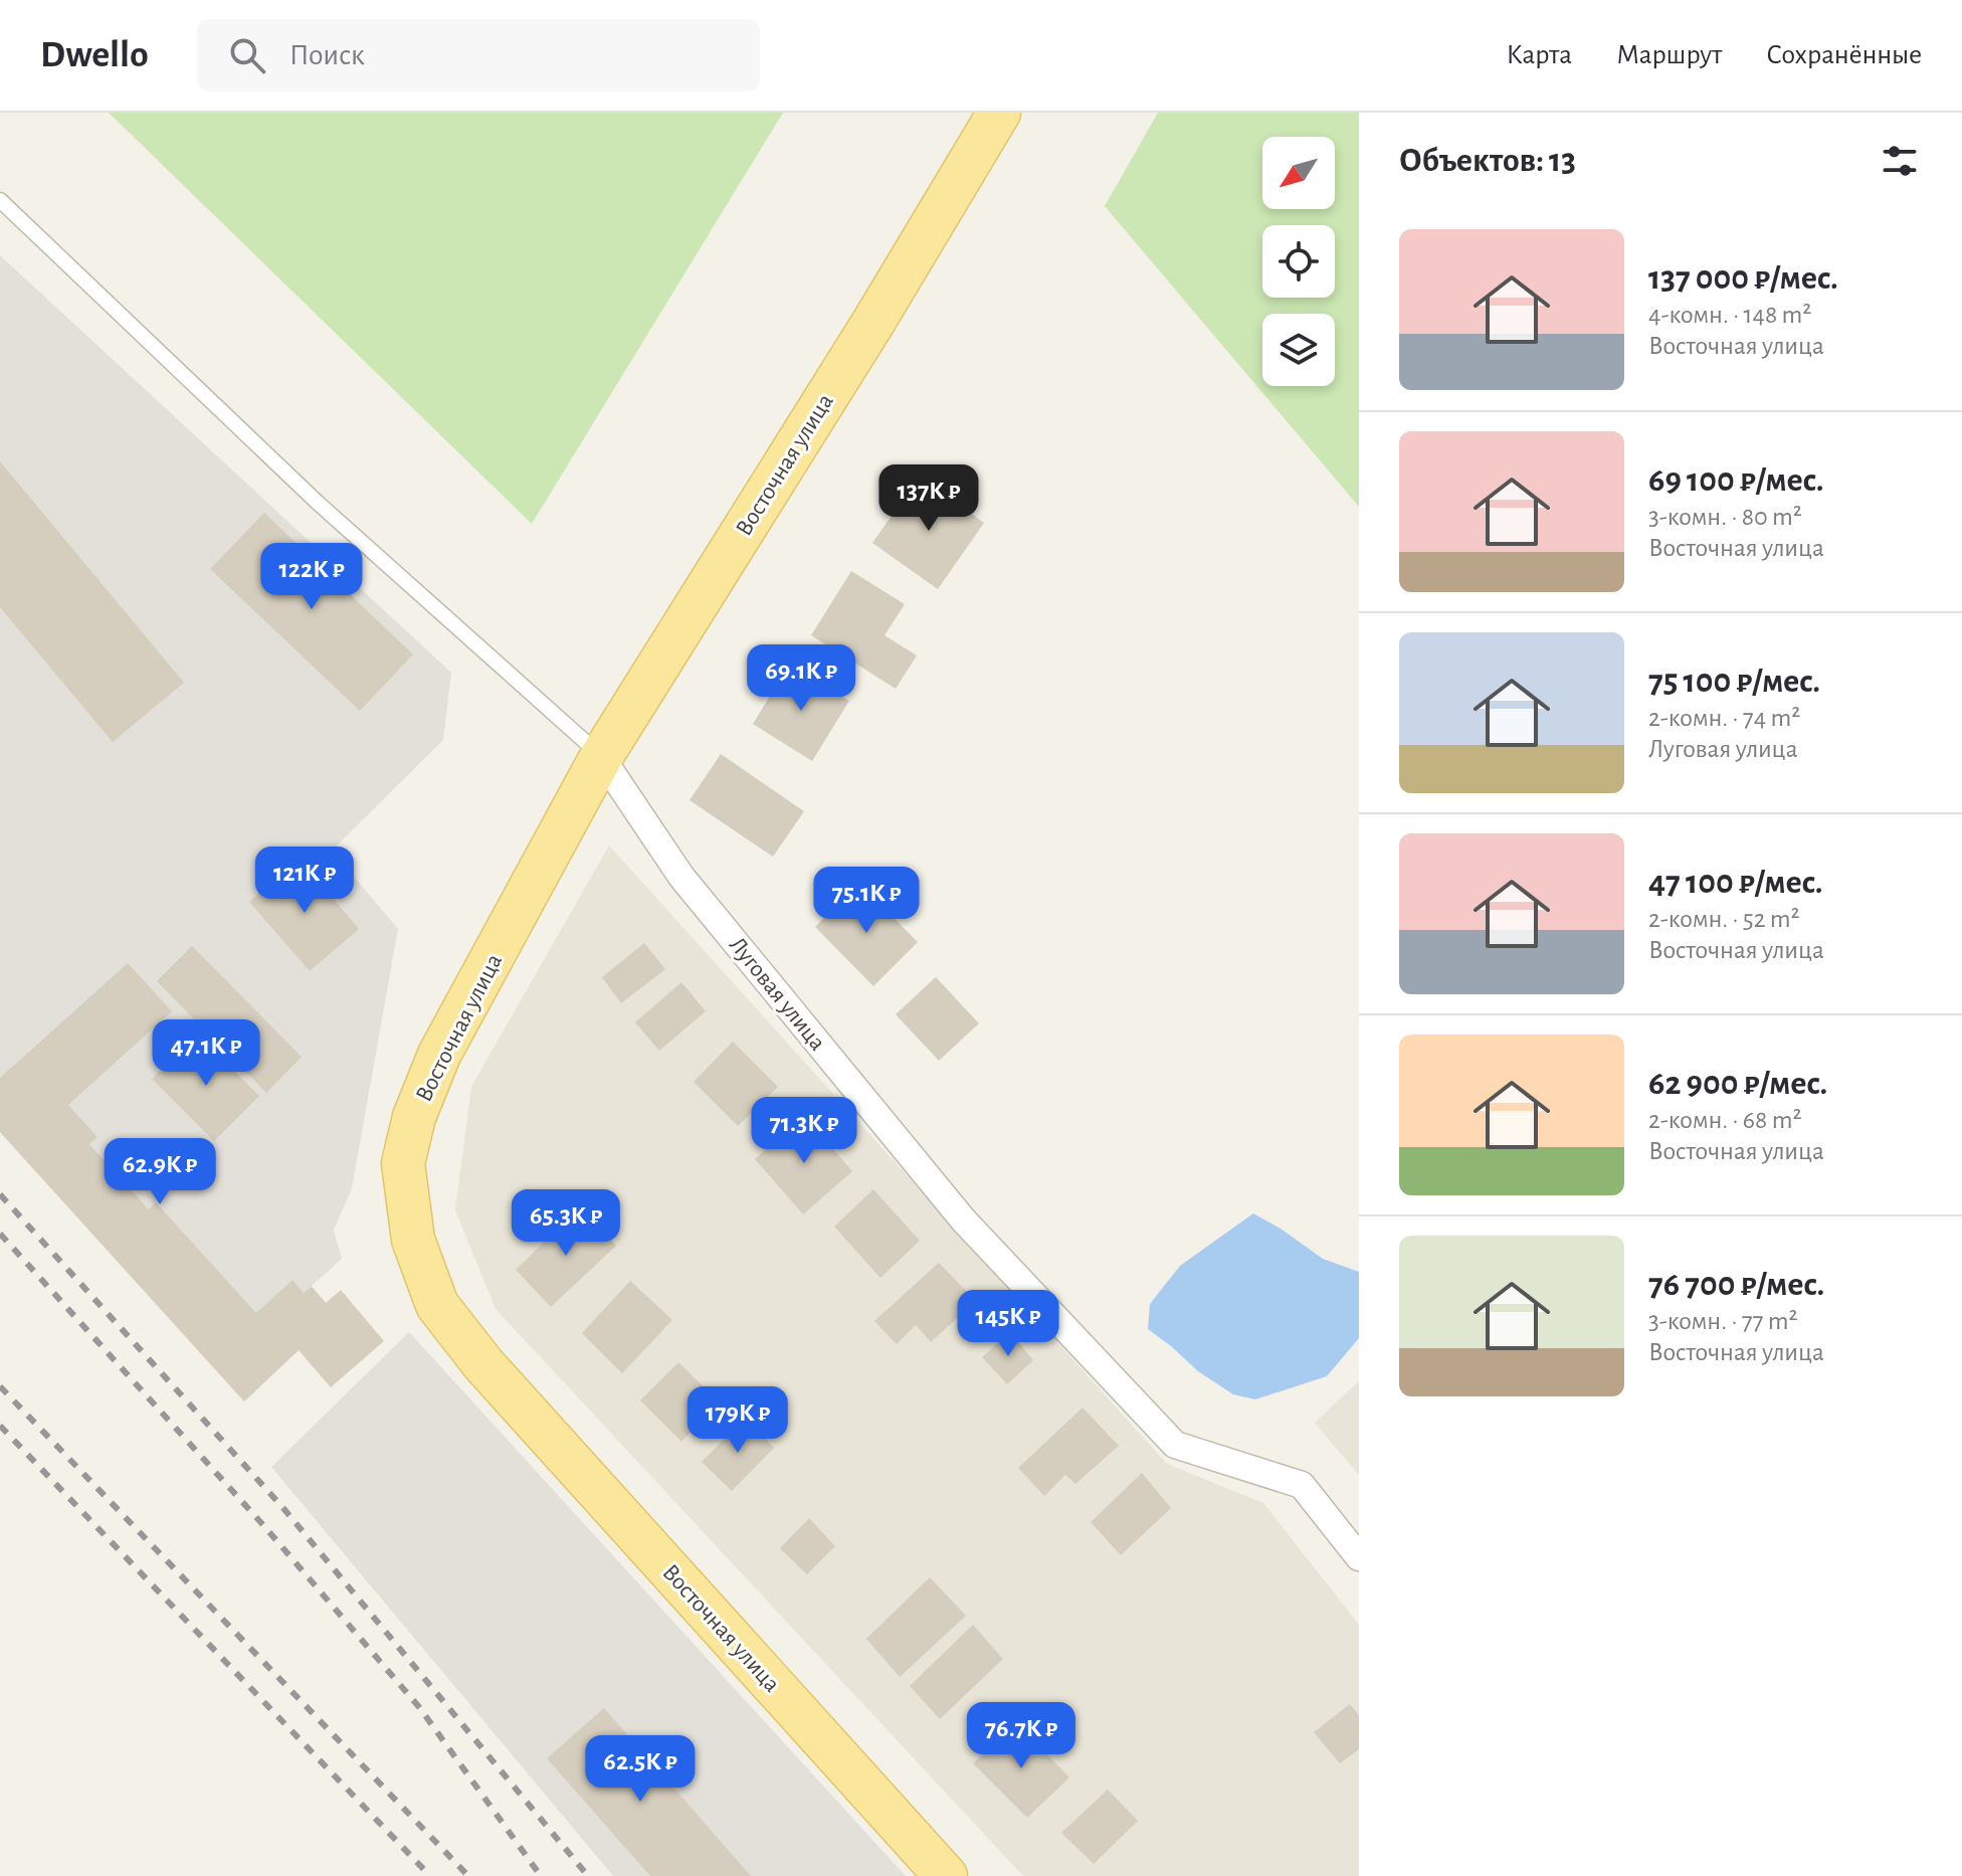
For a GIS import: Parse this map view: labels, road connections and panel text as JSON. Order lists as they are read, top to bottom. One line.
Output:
{"streets":{"main road":["Восточная улица"],"street":["Луговая улица"]},"crossings":[["Восточная улица","Луговая улица"]],"north":"bottom left","page":{"header":"Dwello","search":"Поиск","nav":["Карта","Маршрут","Сохранённые"],"heading":"Объектов: 13","list":[{"name":"137 000 ₽/мес.","note":"4-комн. · 148 m² · Восточная улица"},{"name":"69 100 ₽/мес.","note":"3-комн. · 80 m² · Восточная улица"},{"name":"75 100 ₽/мес.","note":"2-комн. · 74 m² · Луговая улица"},{"name":"47 100 ₽/мес.","note":"2-комн. · 52 m² · Восточная улица"},{"name":"62 900 ₽/мес.","note":"2-комн. · 68 m² · Восточная улица"},{"name":"76 700 ₽/мес.","note":"3-комн. · 77 m² · Восточная улица"}],"price":["137K ₽","122K ₽","69.1K ₽","121K ₽","75.1K ₽","47.1K ₽","71.3K ₽","62.9K ₽","65.3K ₽","145K ₽","179K ₽","76.7K ₽","62.5K ₽"]}}
